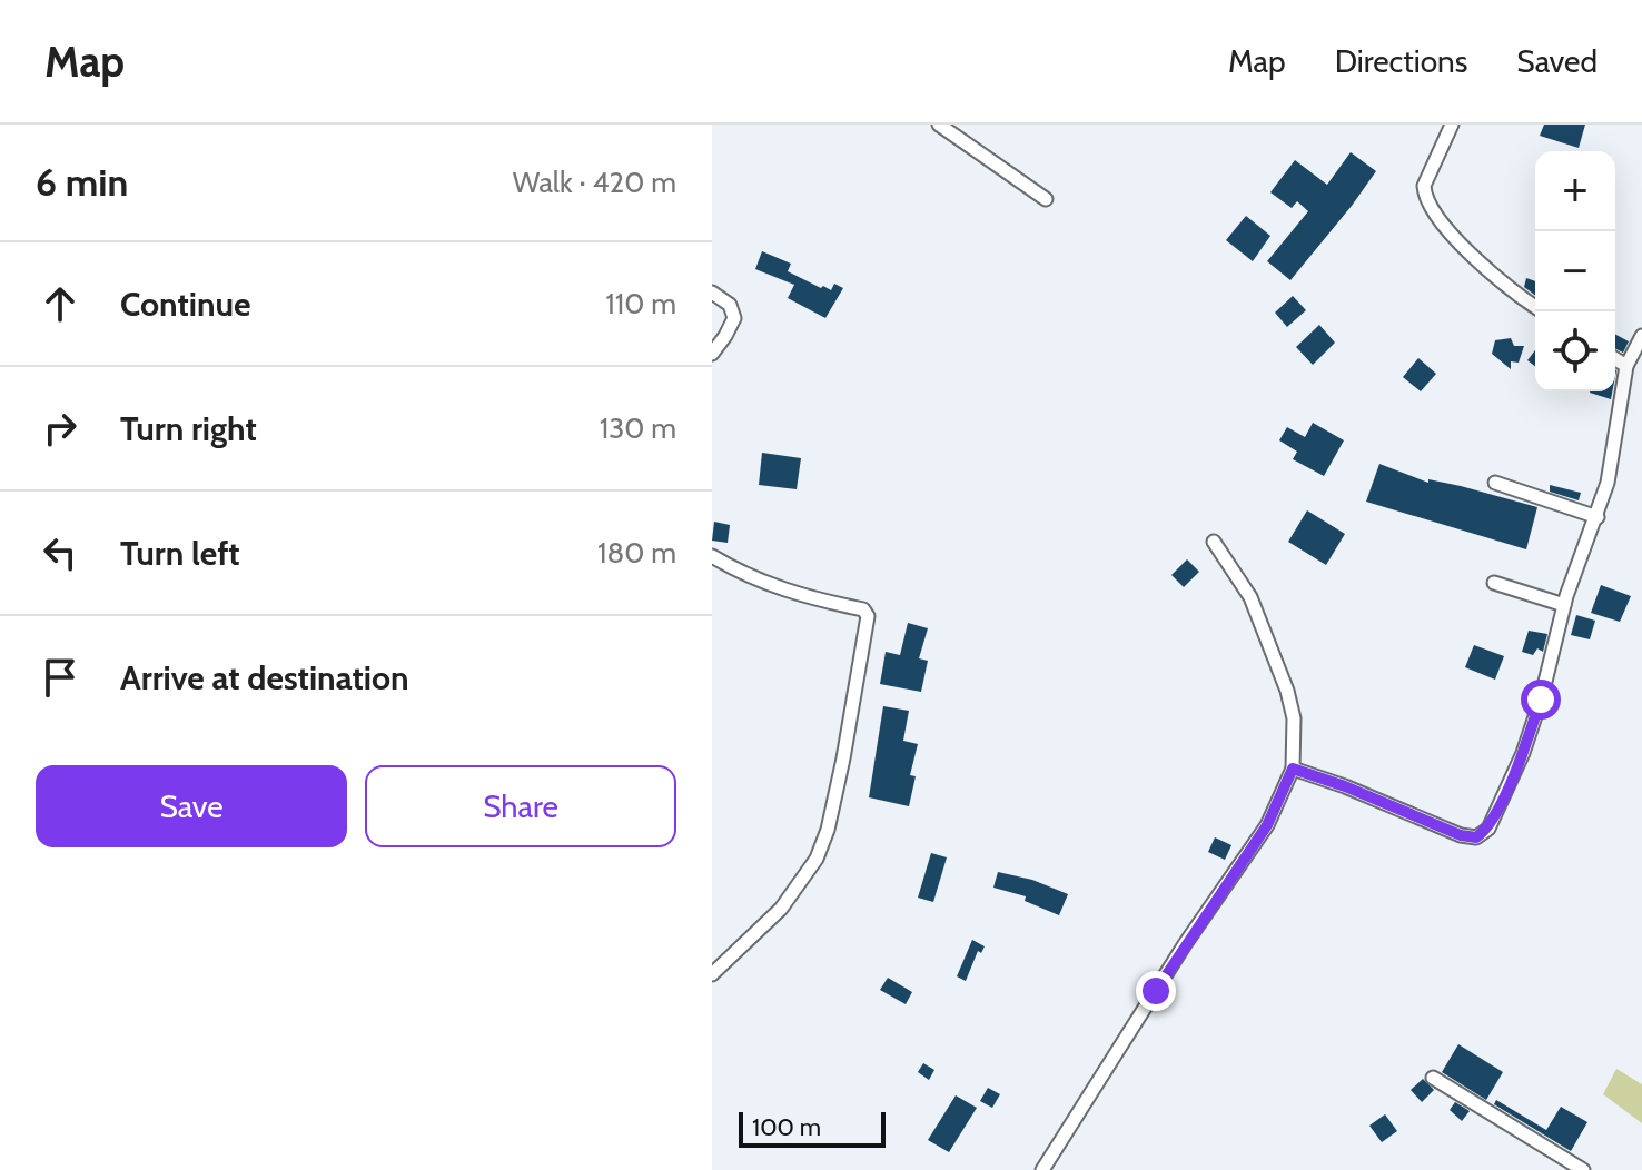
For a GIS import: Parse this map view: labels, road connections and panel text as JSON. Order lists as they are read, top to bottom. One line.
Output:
{"scale_bar":"100 m","page":{"header":"Map","nav":["Map","Directions","Saved"],"heading":["6 min","Walk · 420 m"],"map_buttons":["+","−"],"list":[["Continue","110 m"],["Turn right","130 m"],["Turn left","180 m"],"Arrive at destination"],"buttons":["Save","Share"],"scale":"100 m"}}
